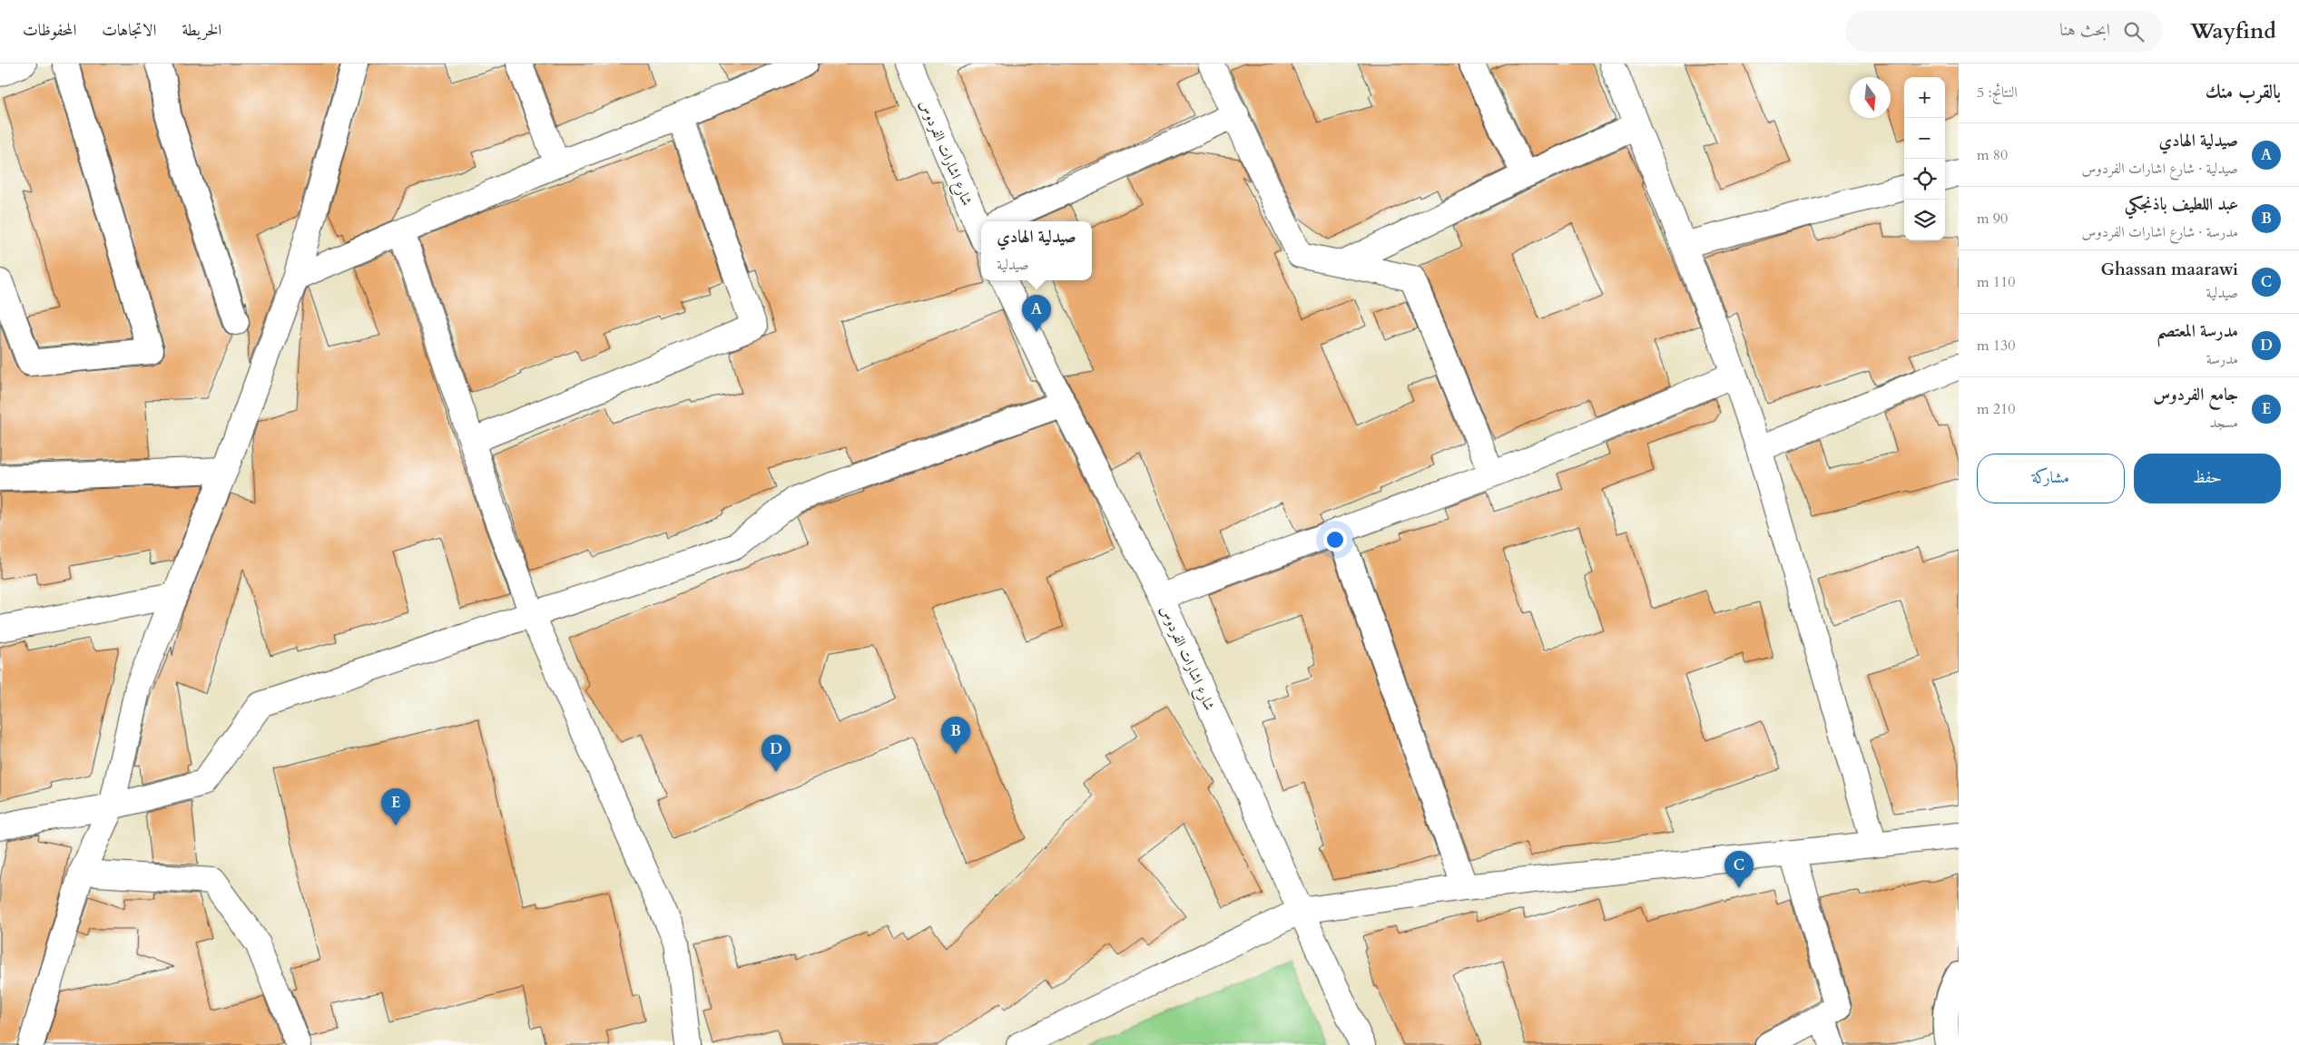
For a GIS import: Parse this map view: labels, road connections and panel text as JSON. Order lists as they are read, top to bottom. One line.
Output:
{"streets":{"street":["شارع اشارات الفردوس"]},"north":"bottom","page":{"header":"Wayfind","search":"ابحث هنا","nav":["الخريطة","الاتجاهات","المحفوظات"],"heading":["بالقرب منك","النتائج: 5"],"map_buttons":["+","−"],"list":[{"mark":"A","name":"صيدلية الهادي","note":"صيدلية · شارع اشارات الفردوس","value":"80 m"},{"mark":"B","name":"عبد اللطيف باذنجكي","note":"مدرسة · شارع اشارات الفردوس","value":"90 m"},{"mark":"C","name":"Ghassan maarawi","note":"صيدلية","value":"110 m"},{"mark":"D","name":"مدرسة المعتصم","note":"مدرسة","value":"130 m"},{"mark":"E","name":"جامع الفردوس","note":"مسجد","value":"210 m"}],"popup":["صيدلية الهادي","صيدلية"],"pins":["A","B","D","E","C"],"buttons":["حفظ","مشاركة"]}}
